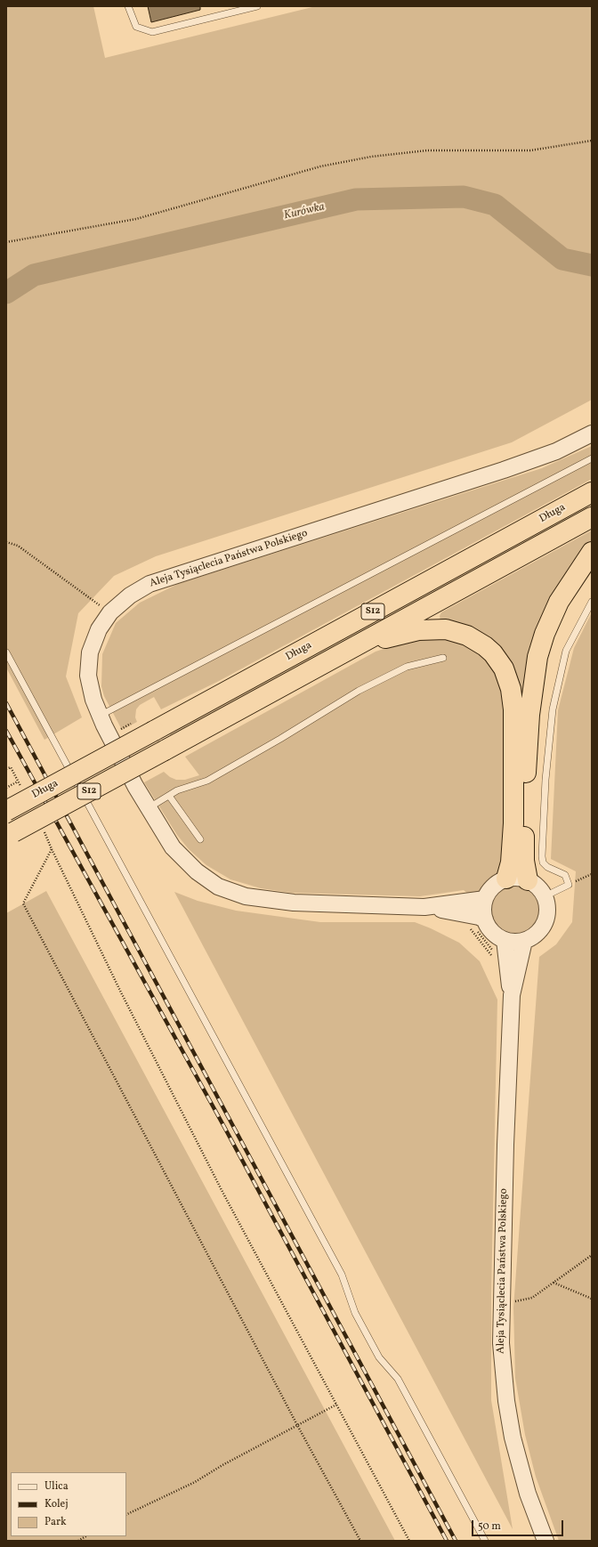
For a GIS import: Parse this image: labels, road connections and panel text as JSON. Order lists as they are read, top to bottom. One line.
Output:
{"streets":{"highway":["Długa","S12"],"street":["Aleja Tysiąclecia Państwa Polskiego"]},"crossings":[["Długa","S12"]],"water":["Kurówka"],"legend":["Ulica","Kolej","Park"],"scale_bar":"50 m"}
